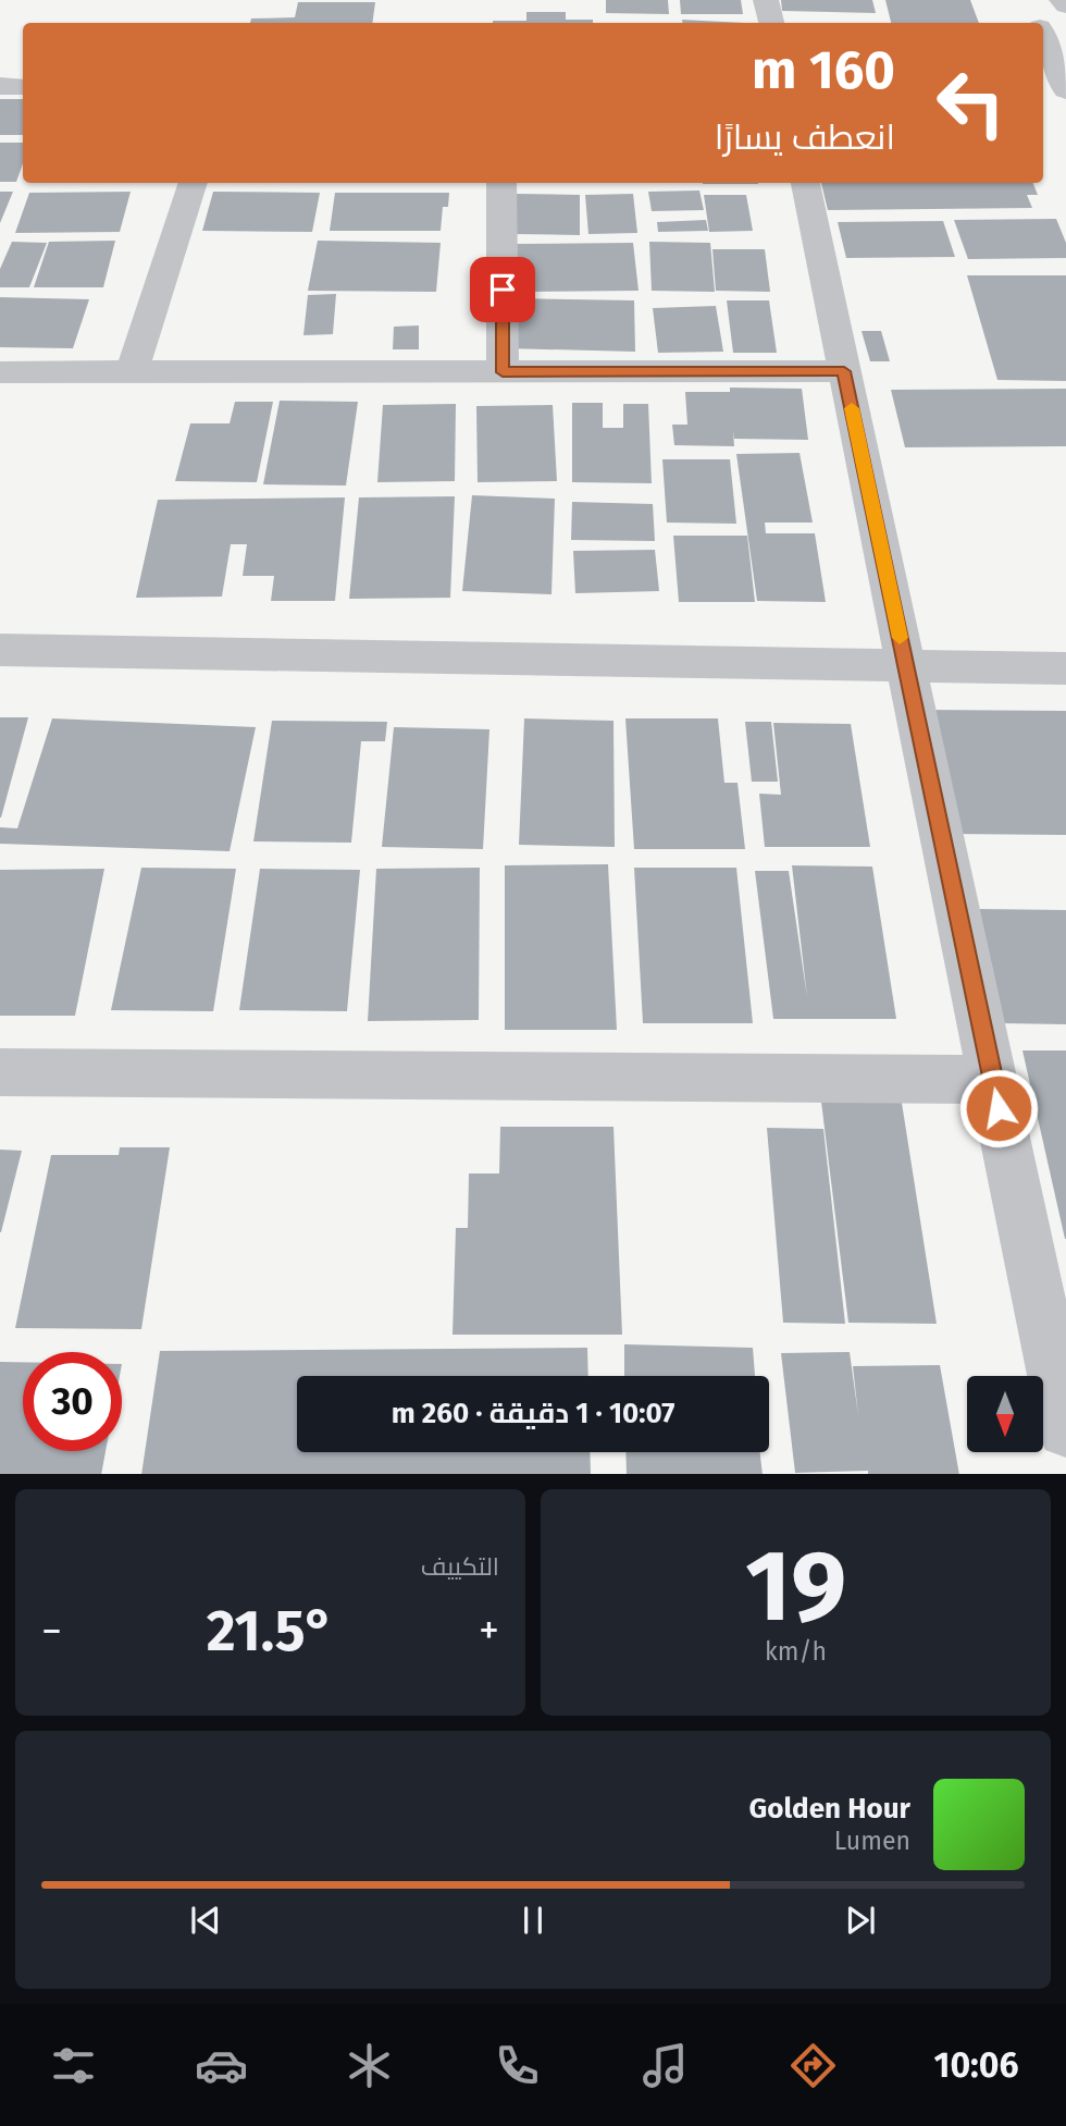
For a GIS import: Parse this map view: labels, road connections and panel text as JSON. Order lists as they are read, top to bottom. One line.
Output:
{"north":"bottom","page":{"turn":["160 m","انعطف يسارًا"],"limit":"30","trip":"10:07 · 1 دقيقة · 260 m","tile":[["19","km/h"],"التكييف"],"heat":["−","21.5°","+"],"song":["Golden Hour","Lumen"],"tabs":"10:06"}}
